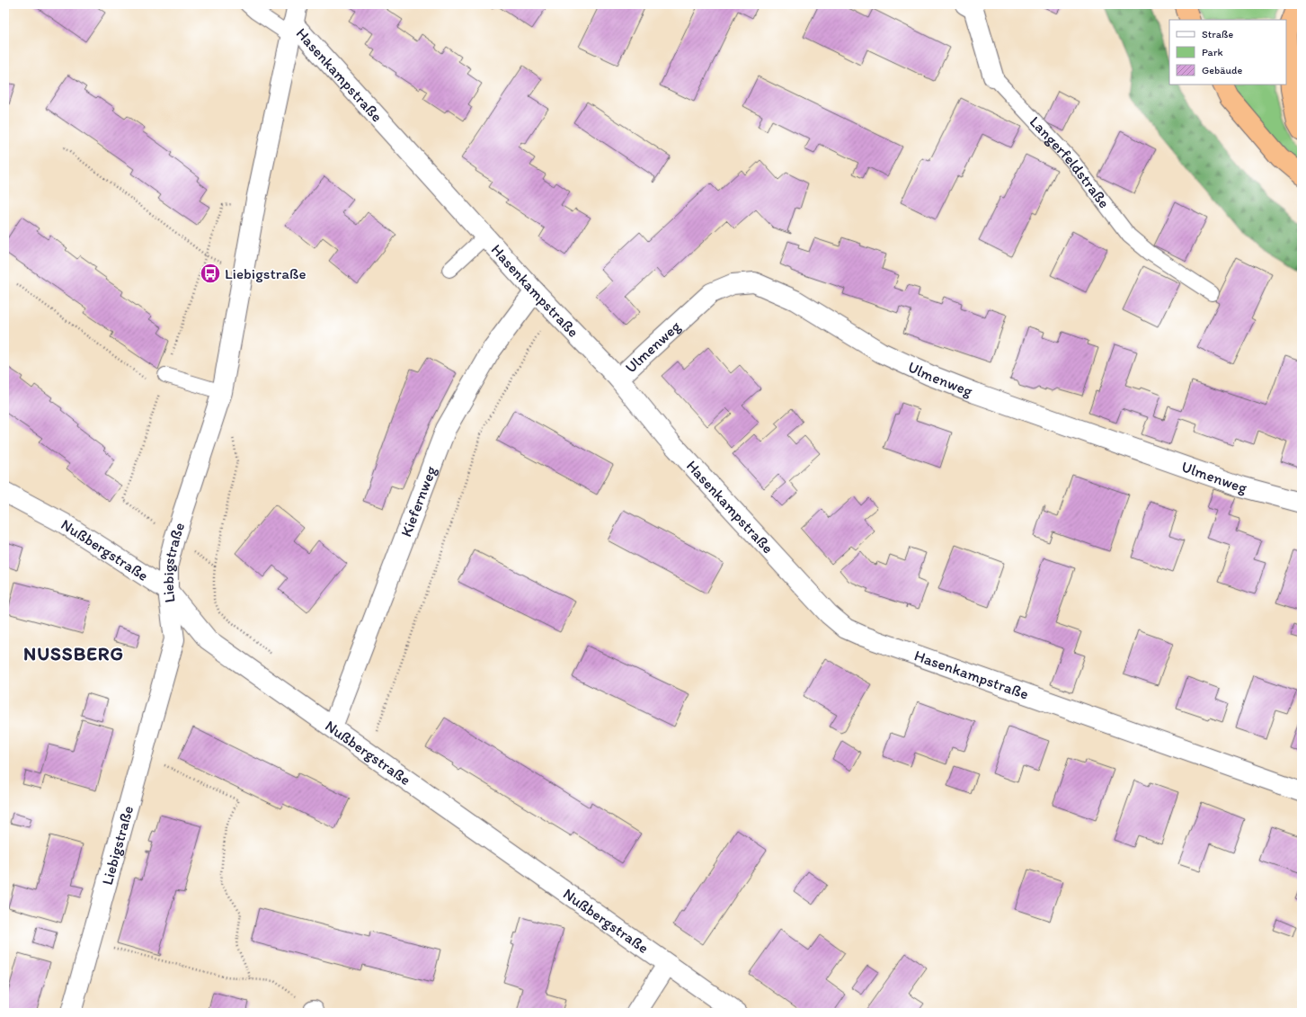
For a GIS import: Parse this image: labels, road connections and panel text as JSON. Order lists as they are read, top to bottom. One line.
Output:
{"streets":{"street":["Hasenkampstraße","Langerfeldstraße","Ulmenweg","Kiefernweg","Nußbergstraße","Liebigstraße"]},"crossings":[["Hasenkampstraße","Ulmenweg"],["Hasenkampstraße","Kiefernweg"],["Hasenkampstraße","Liebigstraße"],["Kiefernweg","Nußbergstraße"],["Nußbergstraße","Liebigstraße"]],"districts":["NUSSBERG"],"places":{"bus stop":["Liebigstraße"]},"legend":["Straße","Park","Gebäude"]}
